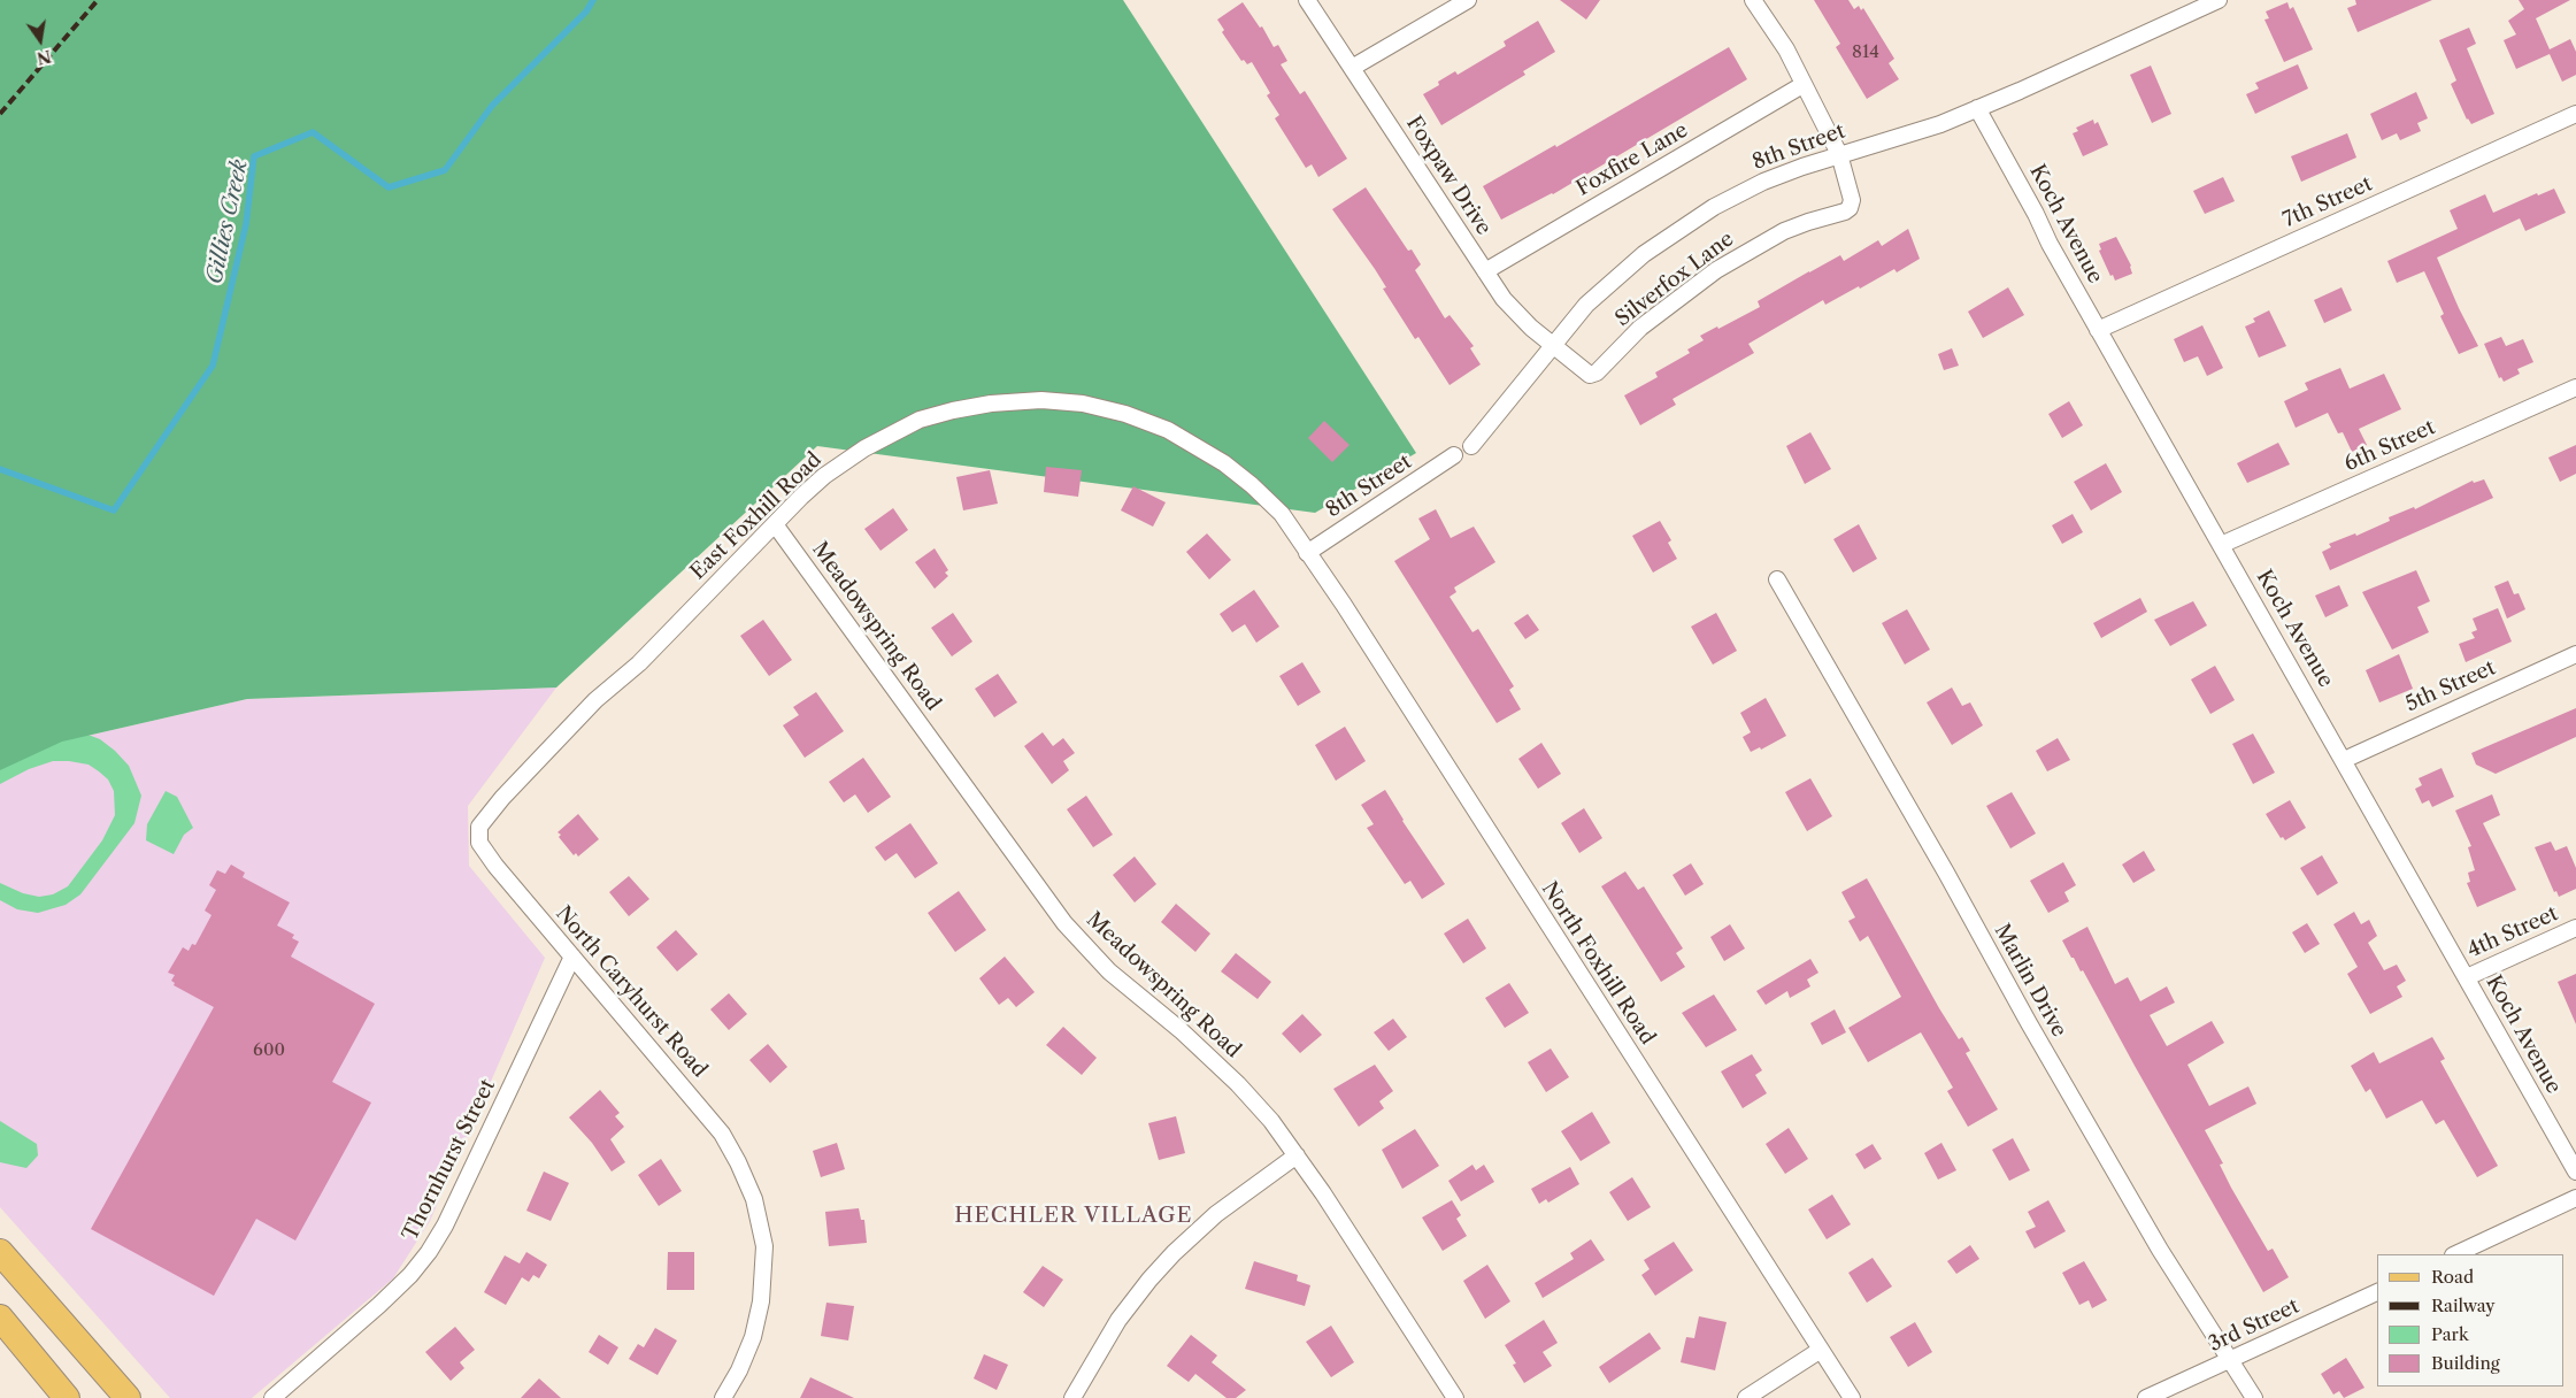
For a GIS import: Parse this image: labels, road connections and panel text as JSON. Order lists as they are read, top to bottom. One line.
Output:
{"streets":{"street":["8th Street","Foxfire Lane","Foxpaw Drive","7th Street","Koch Avenue","Silverfox Lane","6th Street","East Foxhill Road","Meadowspring Road","5th Street","4th Street","North Foxhill Road","Marlin Drive","North Caryhurst Road","Thornhurst Street","3rd Street"]},"crossings":[["8th Street","Foxpaw Drive"],["8th Street","Koch Avenue"],["8th Street","Silverfox Lane"],["8th Street","East Foxhill Road"],["8th Street","North Foxhill Road"],["Foxfire Lane","Foxpaw Drive"],["Foxpaw Drive","Silverfox Lane"],["7th Street","Koch Avenue"],["Koch Avenue","6th Street"],["Koch Avenue","5th Street"],["Koch Avenue","4th Street"],["East Foxhill Road","Meadowspring Road"],["East Foxhill Road","North Foxhill Road"],["East Foxhill Road","North Caryhurst Road"],["Marlin Drive","3rd Street"],["North Caryhurst Road","Thornhurst Street"]],"districts":["HECHLER VILLAGE"],"water":["Gillies Creek"],"house_numbers":["814","600"],"legend":["Road","Railway","Park","Building"],"north":"bottom"}
